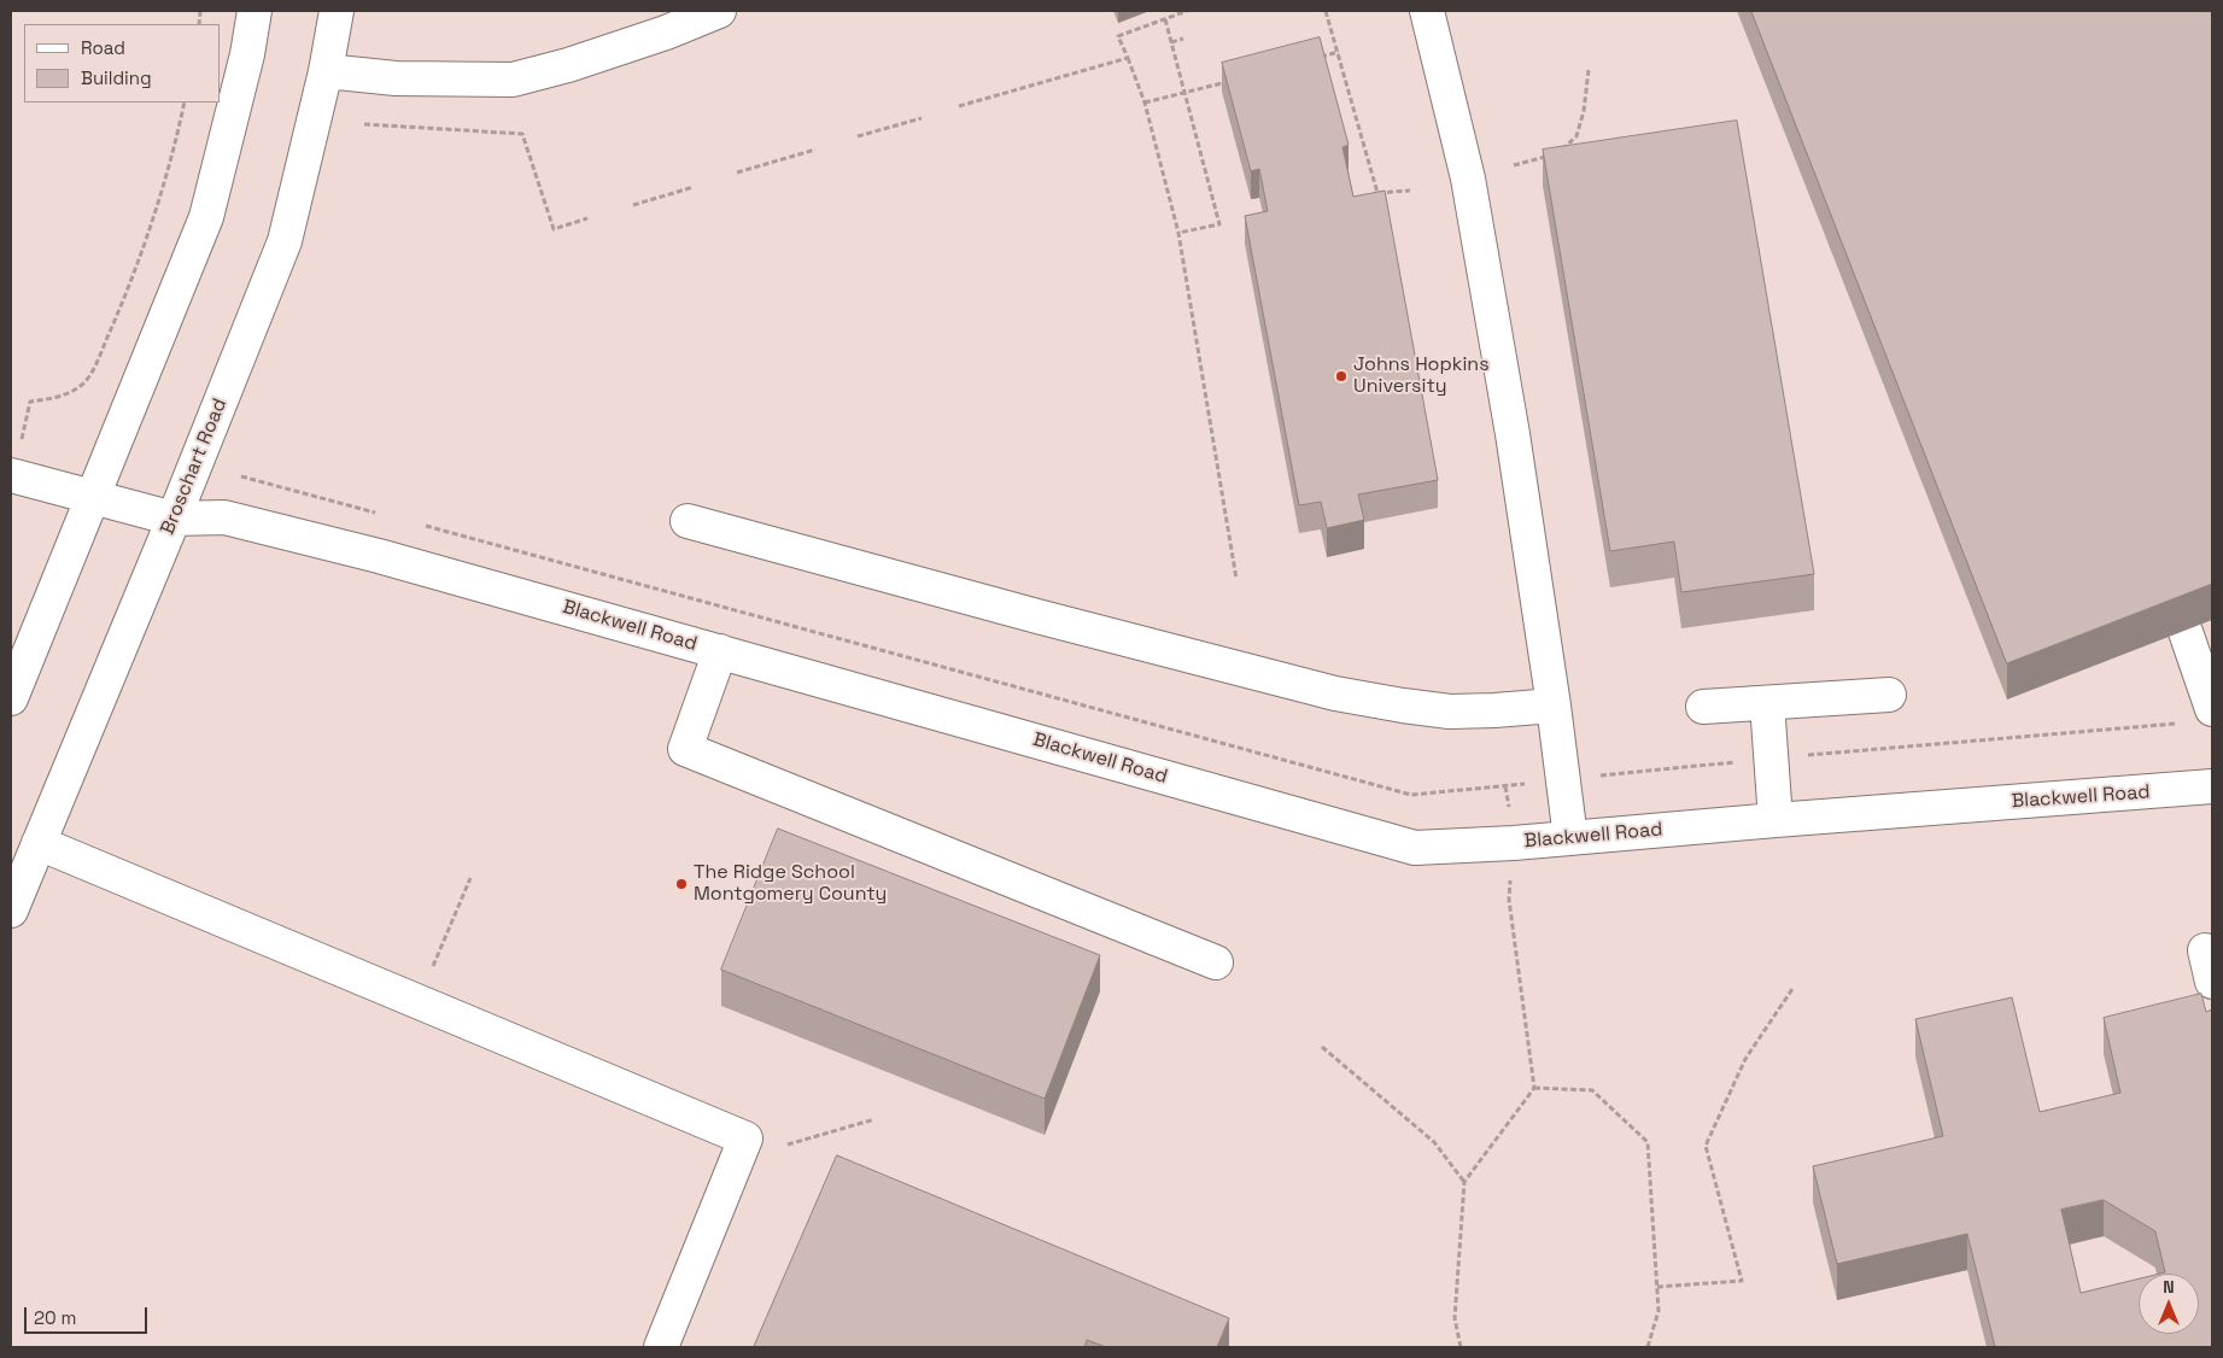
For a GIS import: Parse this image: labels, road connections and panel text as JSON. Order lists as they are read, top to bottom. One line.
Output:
{"streets":{"street":["Broschart Road","Blackwell Road"]},"crossings":[["Broschart Road","Blackwell Road"]],"places":["Johns Hopkins University","The Ridge School Montgomery County"],"legend":["Road","Building"],"scale_bar":"20 m","north":"top"}
